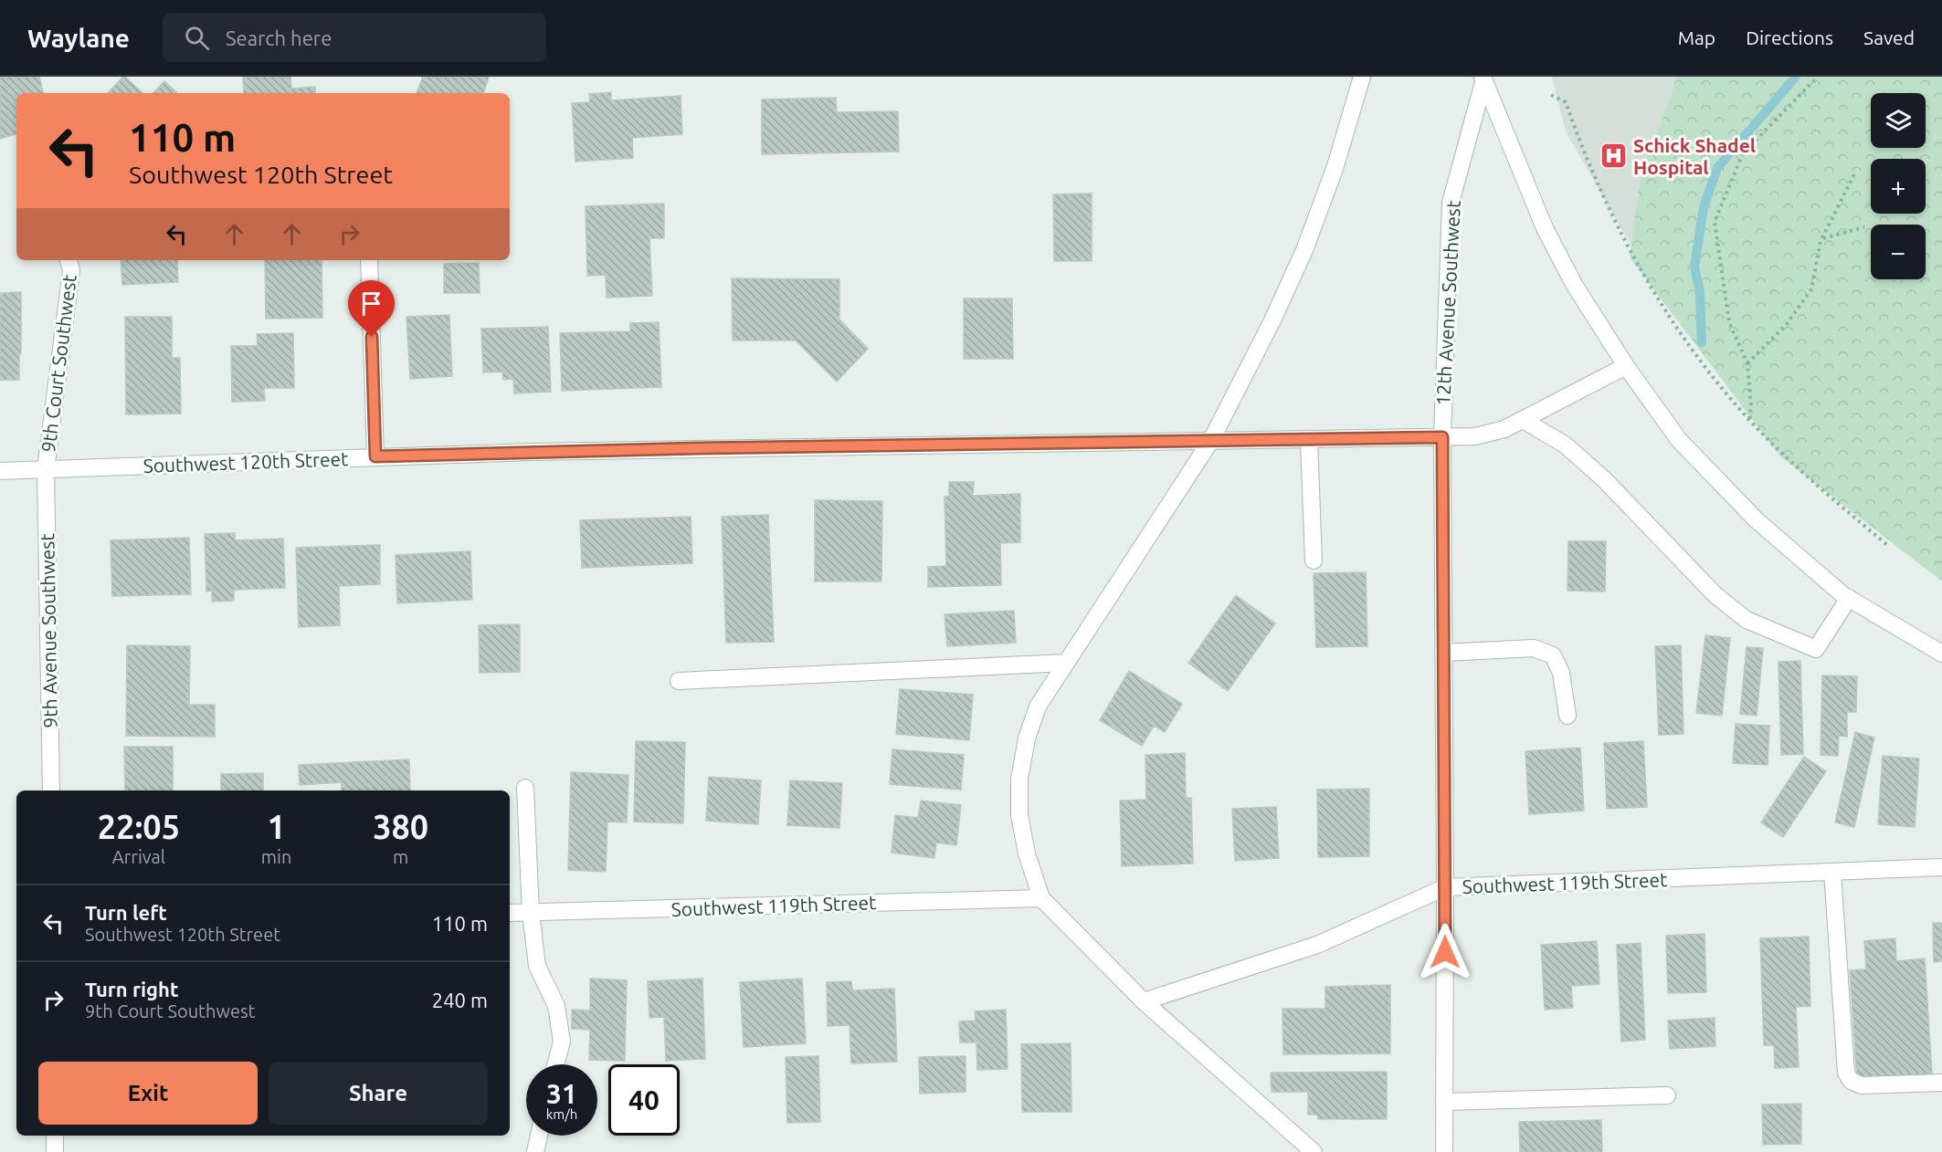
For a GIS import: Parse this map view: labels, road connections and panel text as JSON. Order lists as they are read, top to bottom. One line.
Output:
{"streets":{"street":["12th Avenue Southwest","9th Court Southwest","Southwest 120th Street","9th Avenue Southwest","Southwest 119th Street"]},"crossings":[["12th Avenue Southwest","Southwest 120th Street"],["12th Avenue Southwest","Southwest 119th Street"],["9th Court Southwest","Southwest 120th Street"],["9th Court Southwest","9th Avenue Southwest"],["Southwest 120th Street","9th Avenue Southwest"]],"places":{"hospital":["Schick Shadel Hospital"]},"page":{"header":"Waylane","search":"Search here","nav":["Map","Directions","Saved"],"map_buttons":["+","−"],"turn":["110 m","Southwest 120th Street"],"eta":["22:05","Arrival","1","min","380","m"],"list":[{"name":"Turn left","note":"Southwest 120th Street","value":"110 m"},{"name":"Turn right","note":"9th Court Southwest","value":"240 m"}],"buttons":["Exit","Share"],"speed":"31 km/h","limit":"40"}}
